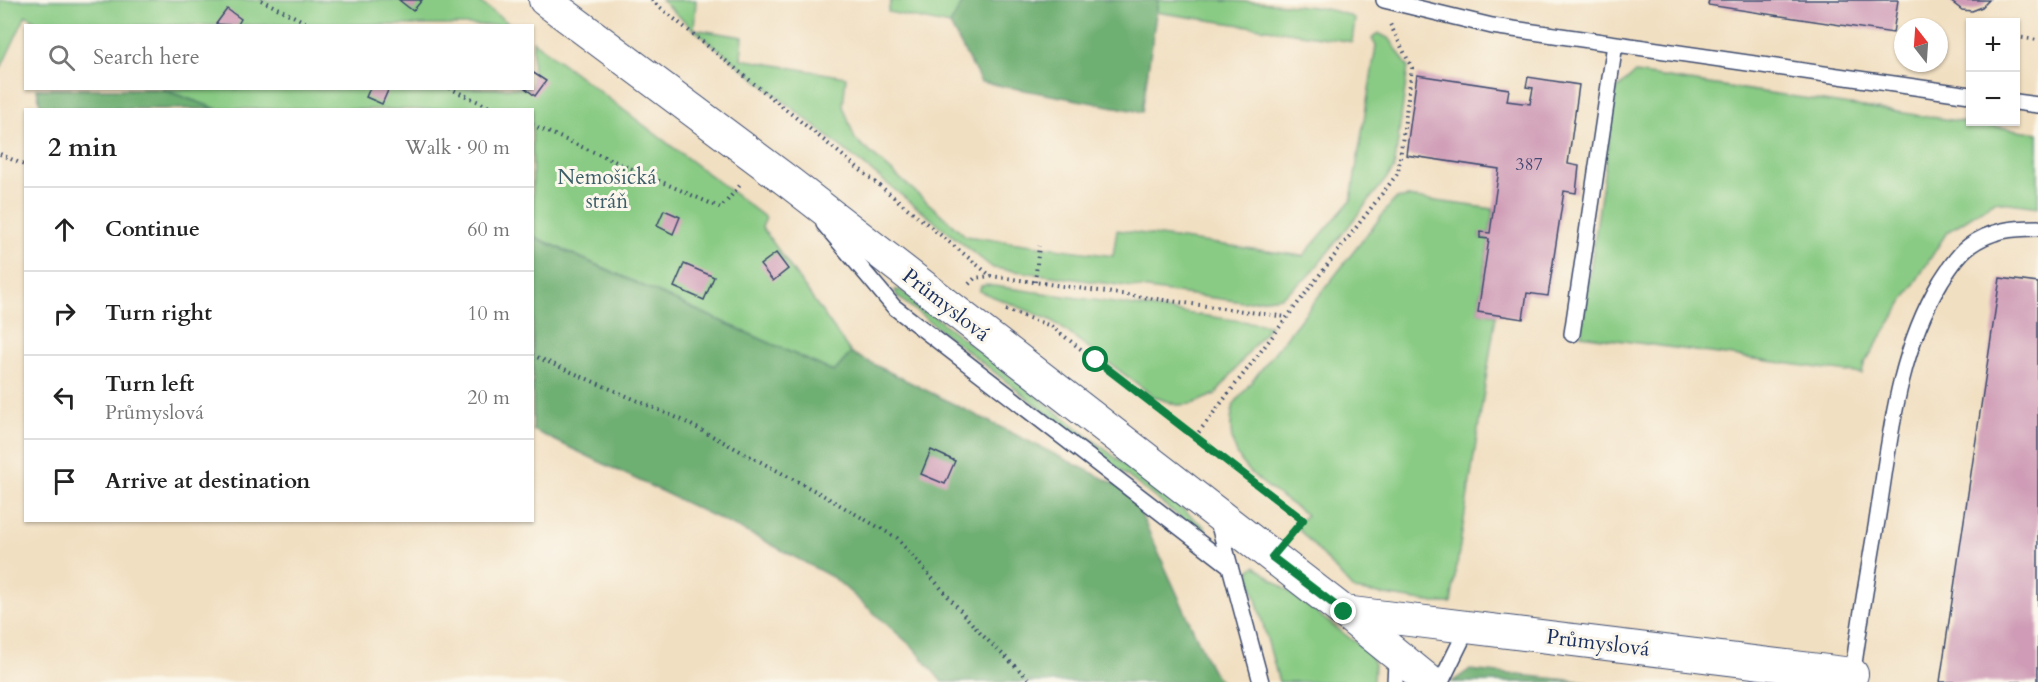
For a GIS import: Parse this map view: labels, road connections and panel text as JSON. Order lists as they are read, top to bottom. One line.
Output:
{"streets":{"street":["Průmyslová"]},"parks":["Nemošická stráň"],"house_numbers":["387"],"north":"top","page":{"map_buttons":["+","−"],"search":"Search here","heading":["2 min","Walk · 90 m"],"list":[["Continue","60 m"],["Turn right","10 m"],["Turn left","Průmyslová","20 m"],"Arrive at destination"]}}
